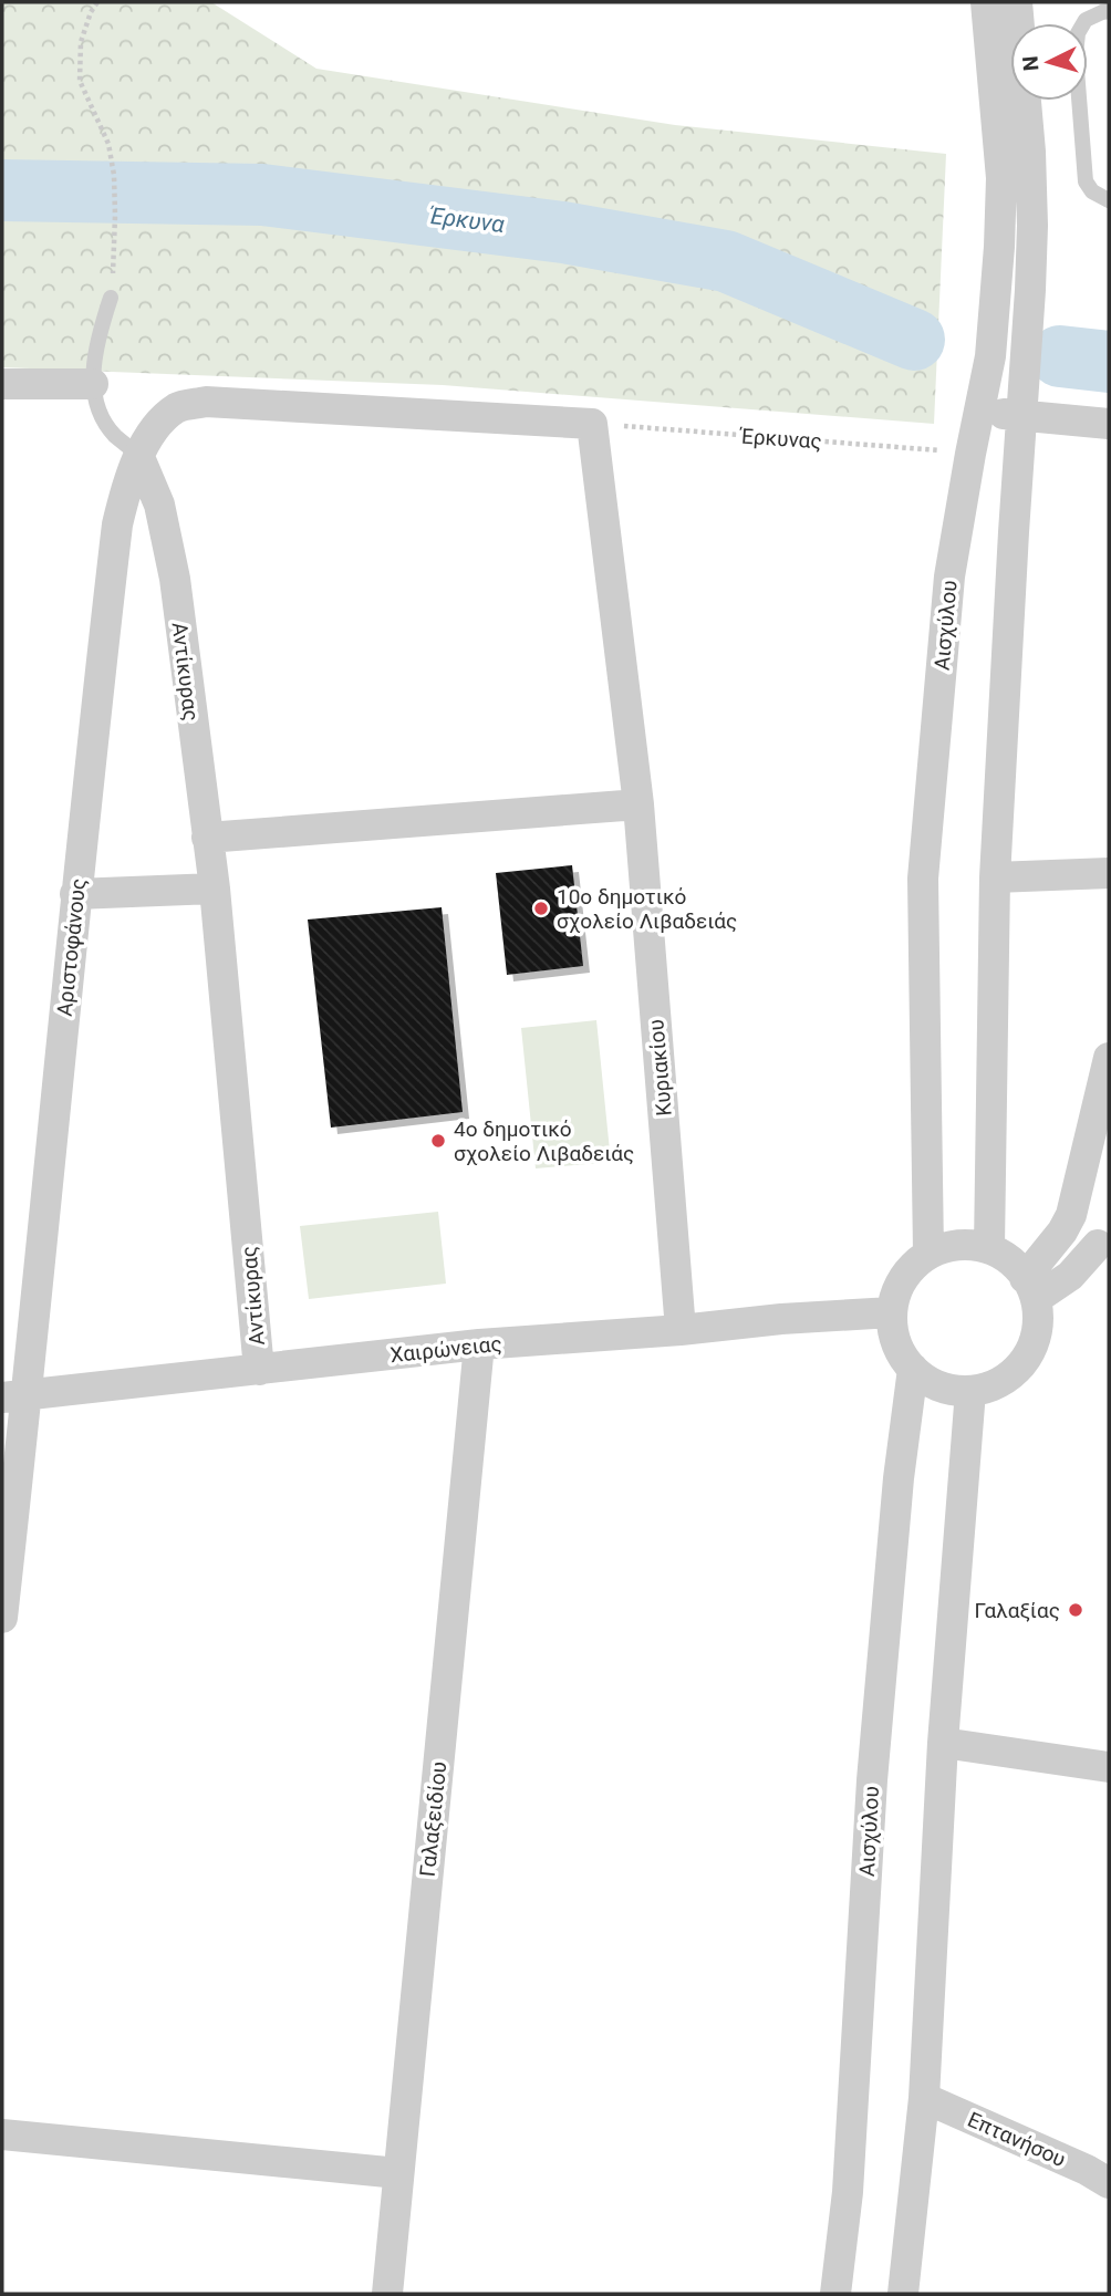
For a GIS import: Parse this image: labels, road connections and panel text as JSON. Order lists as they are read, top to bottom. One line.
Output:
{"streets":{"street":["Αισχύλου","Αντίκυρας","Αριστοφάνους","Κυριακίου","Χαιρώνειας","Γαλαξειδίου","Επτανήσου"],"path":["Έρκυνας"]},"crossings":[["Έρκυνας","Αισχύλου"],["Έρκυνας","Κυριακίου"],["Αισχύλου","Χαιρώνειας"],["Αντίκυρας","Αριστοφάνους"],["Αντίκυρας","Χαιρώνειας"],["Αριστοφάνους","Χαιρώνειας"],["Κυριακίου","Χαιρώνειας"],["Χαιρώνειας","Γαλαξειδίου"]],"water":["Έρκυνα"],"places":["10ο δημοτικό σχολείο Λιβαδειάς","4ο δημοτικό σχολείο Λιβαδειάς","Γαλαξίας"],"north":"left"}
